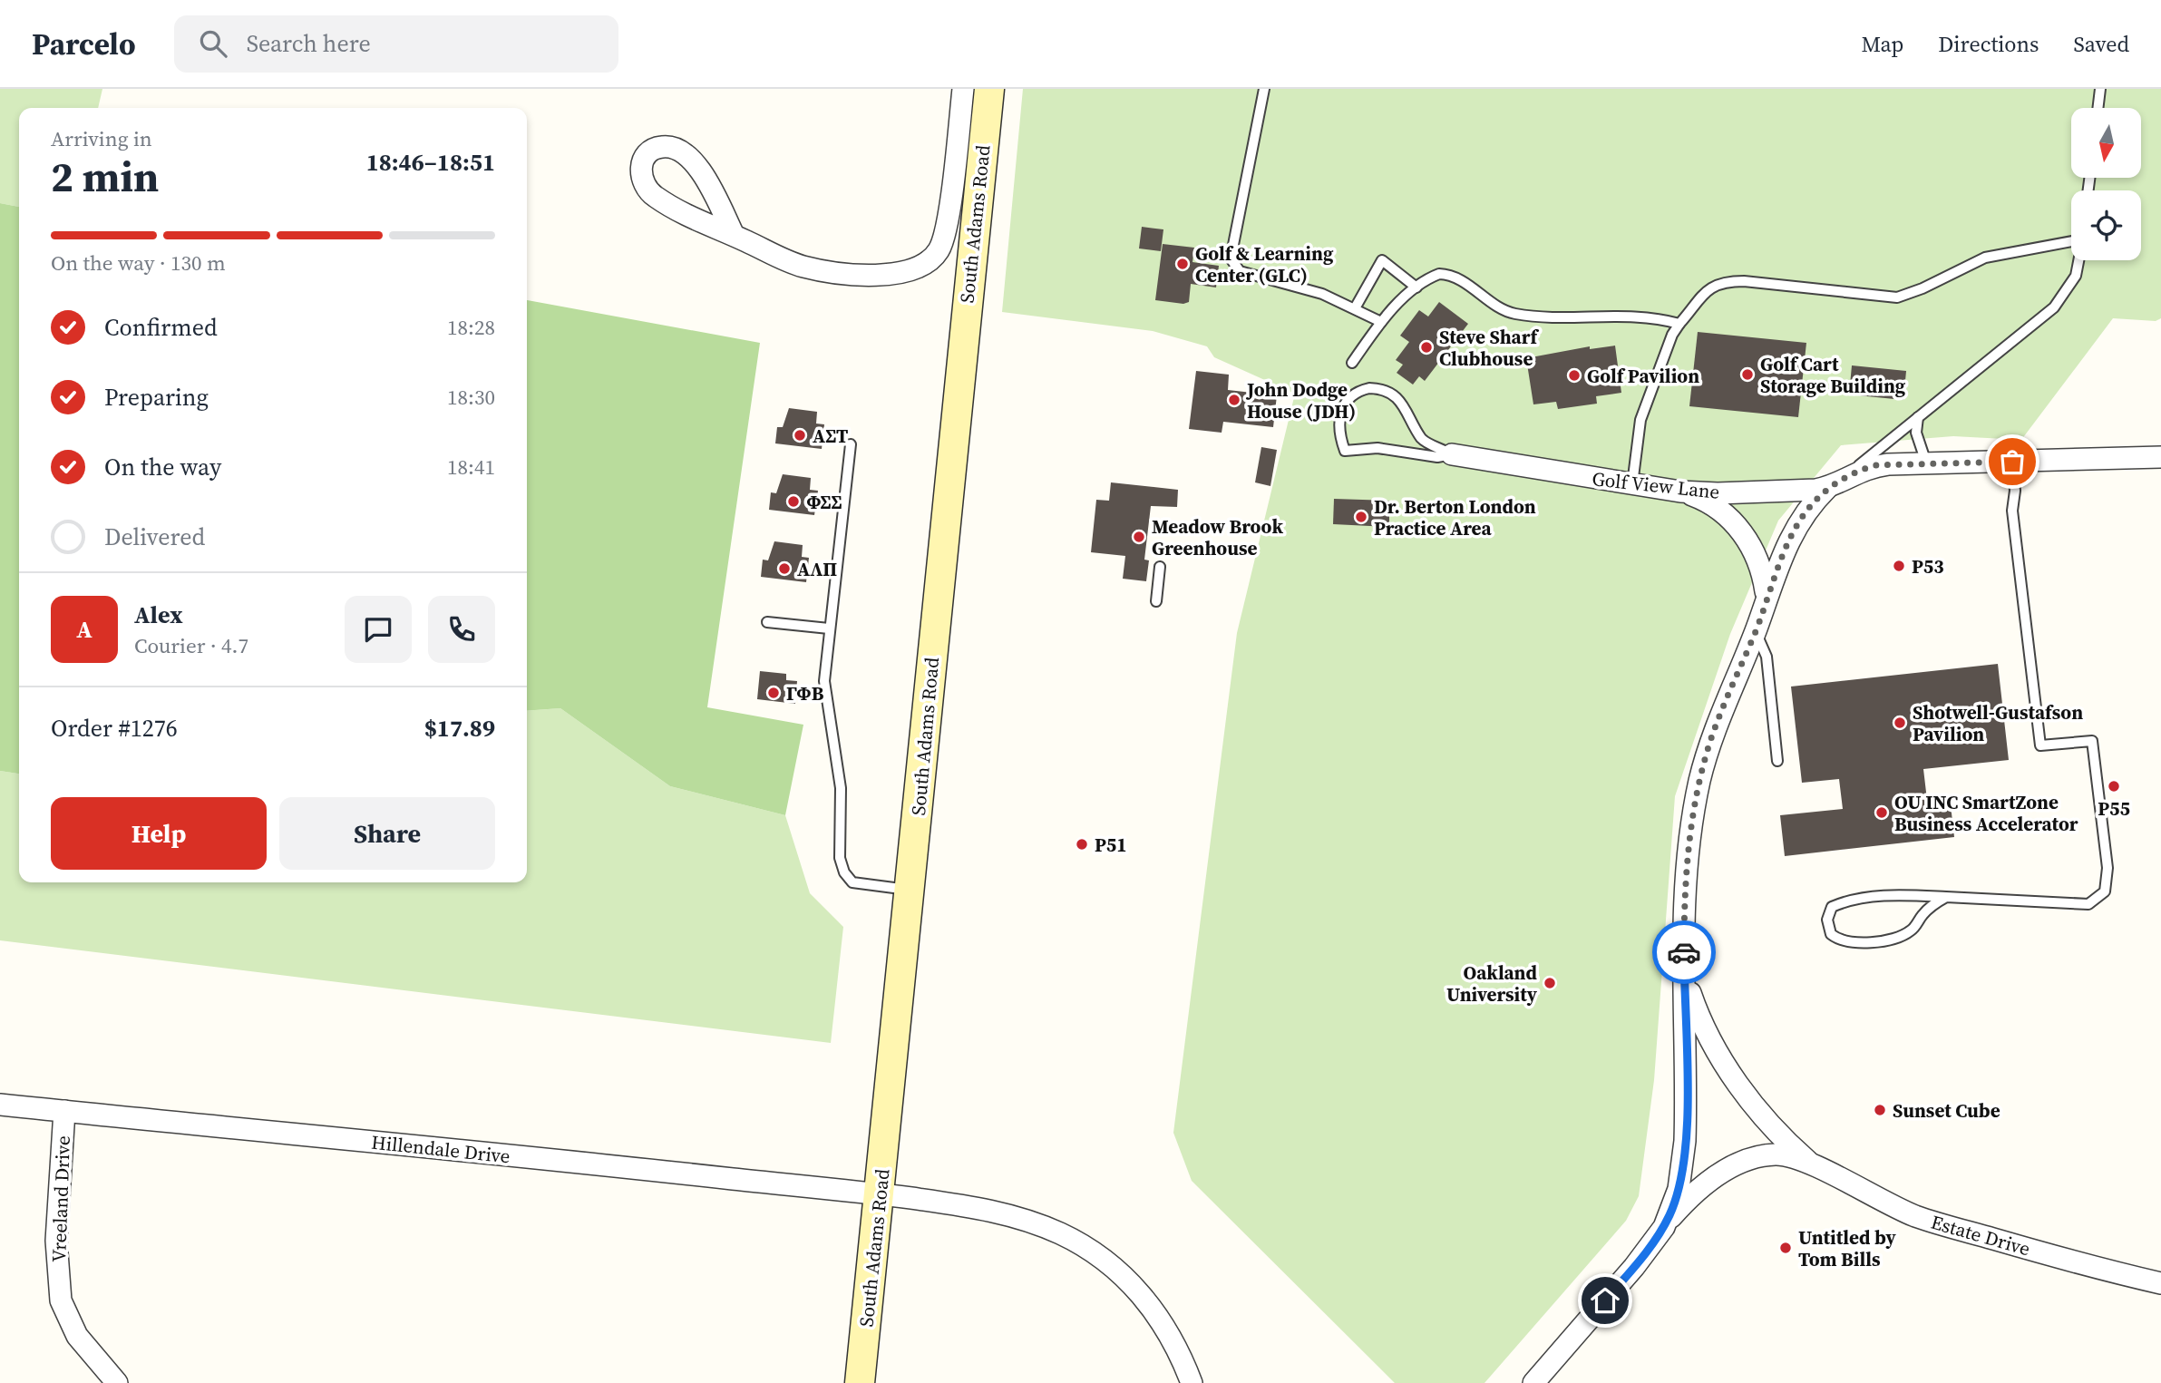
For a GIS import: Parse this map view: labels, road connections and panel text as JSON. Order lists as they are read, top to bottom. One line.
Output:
{"streets":{"main road":["South Adams Road"],"street":["Golf View Lane","Hillendale Drive","Vreeland Drive","Estate Drive"]},"crossings":[["South Adams Road","Hillendale Drive"],["Hillendale Drive","Vreeland Drive"]],"places":["Golf & Learning Center (GLC)","Steve Sharf Clubhouse","Golf Cart Storage Building","Golf Pavilion","John Dodge House (JDH)","AΣΤ","ΦΣΣ","Dr. Berton London Practice Area","Meadow Brook Greenhouse","P53","AΛΠ","ΓΦB","Shotwell-Gustafson Pavilion","P55","OU INC SmartZone Business Accelerator","P51","Oakland University","Sunset Cube","Untitled by Tom Bills"],"north":"bottom","page":{"header":"Parcelo","search":"Search here","nav":["Map","Directions","Saved"],"heading":["2 min","Arriving in","18:46–18:51"],"panel":["Alex","Courier · 4.7","Order #1276","$17.89"],"bar":"On the way · 130 m","list":[["Confirmed","18:28"],["Preparing","18:30"],["On the way","18:41"],"Delivered"],"round":"A","buttons":["Help","Share"]}}
